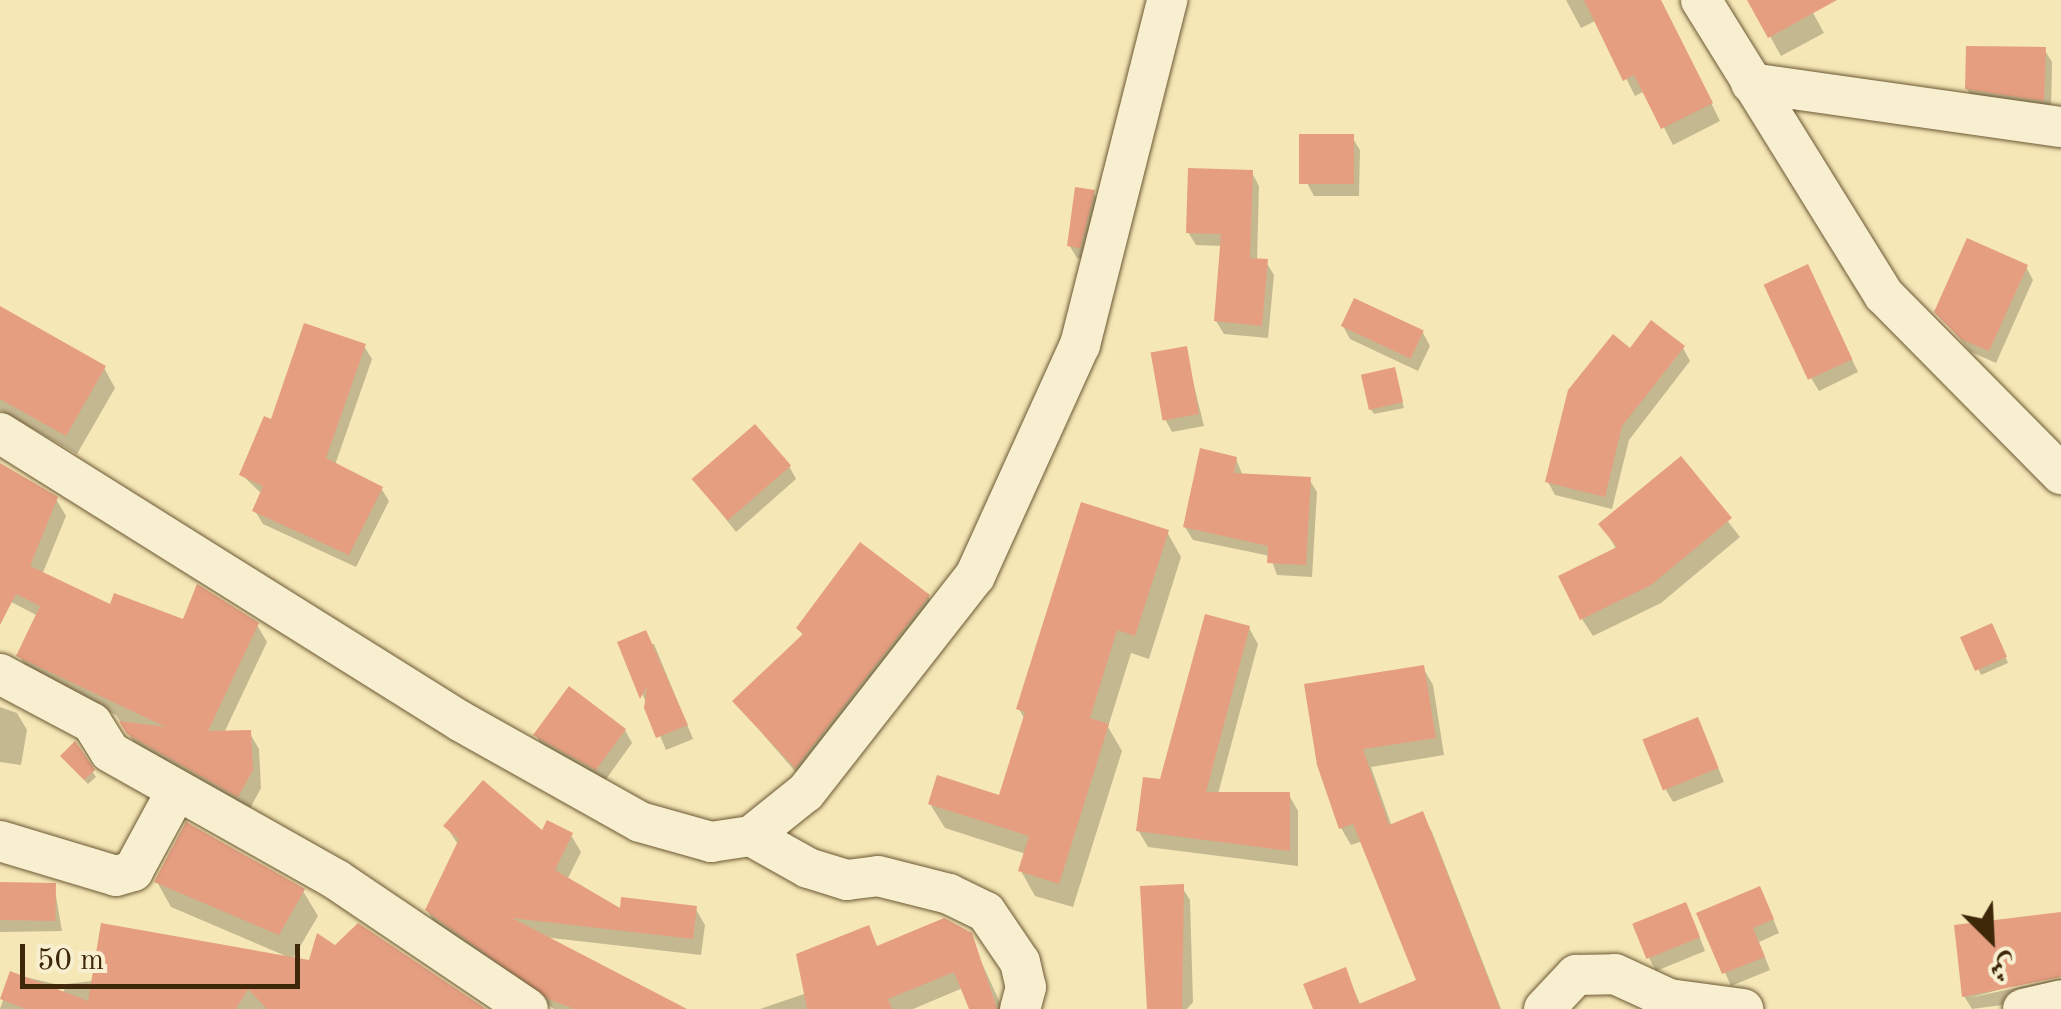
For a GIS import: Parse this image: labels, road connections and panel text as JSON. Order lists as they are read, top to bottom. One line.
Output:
{"scale_bar":"50 m","north":"bottom right"}
